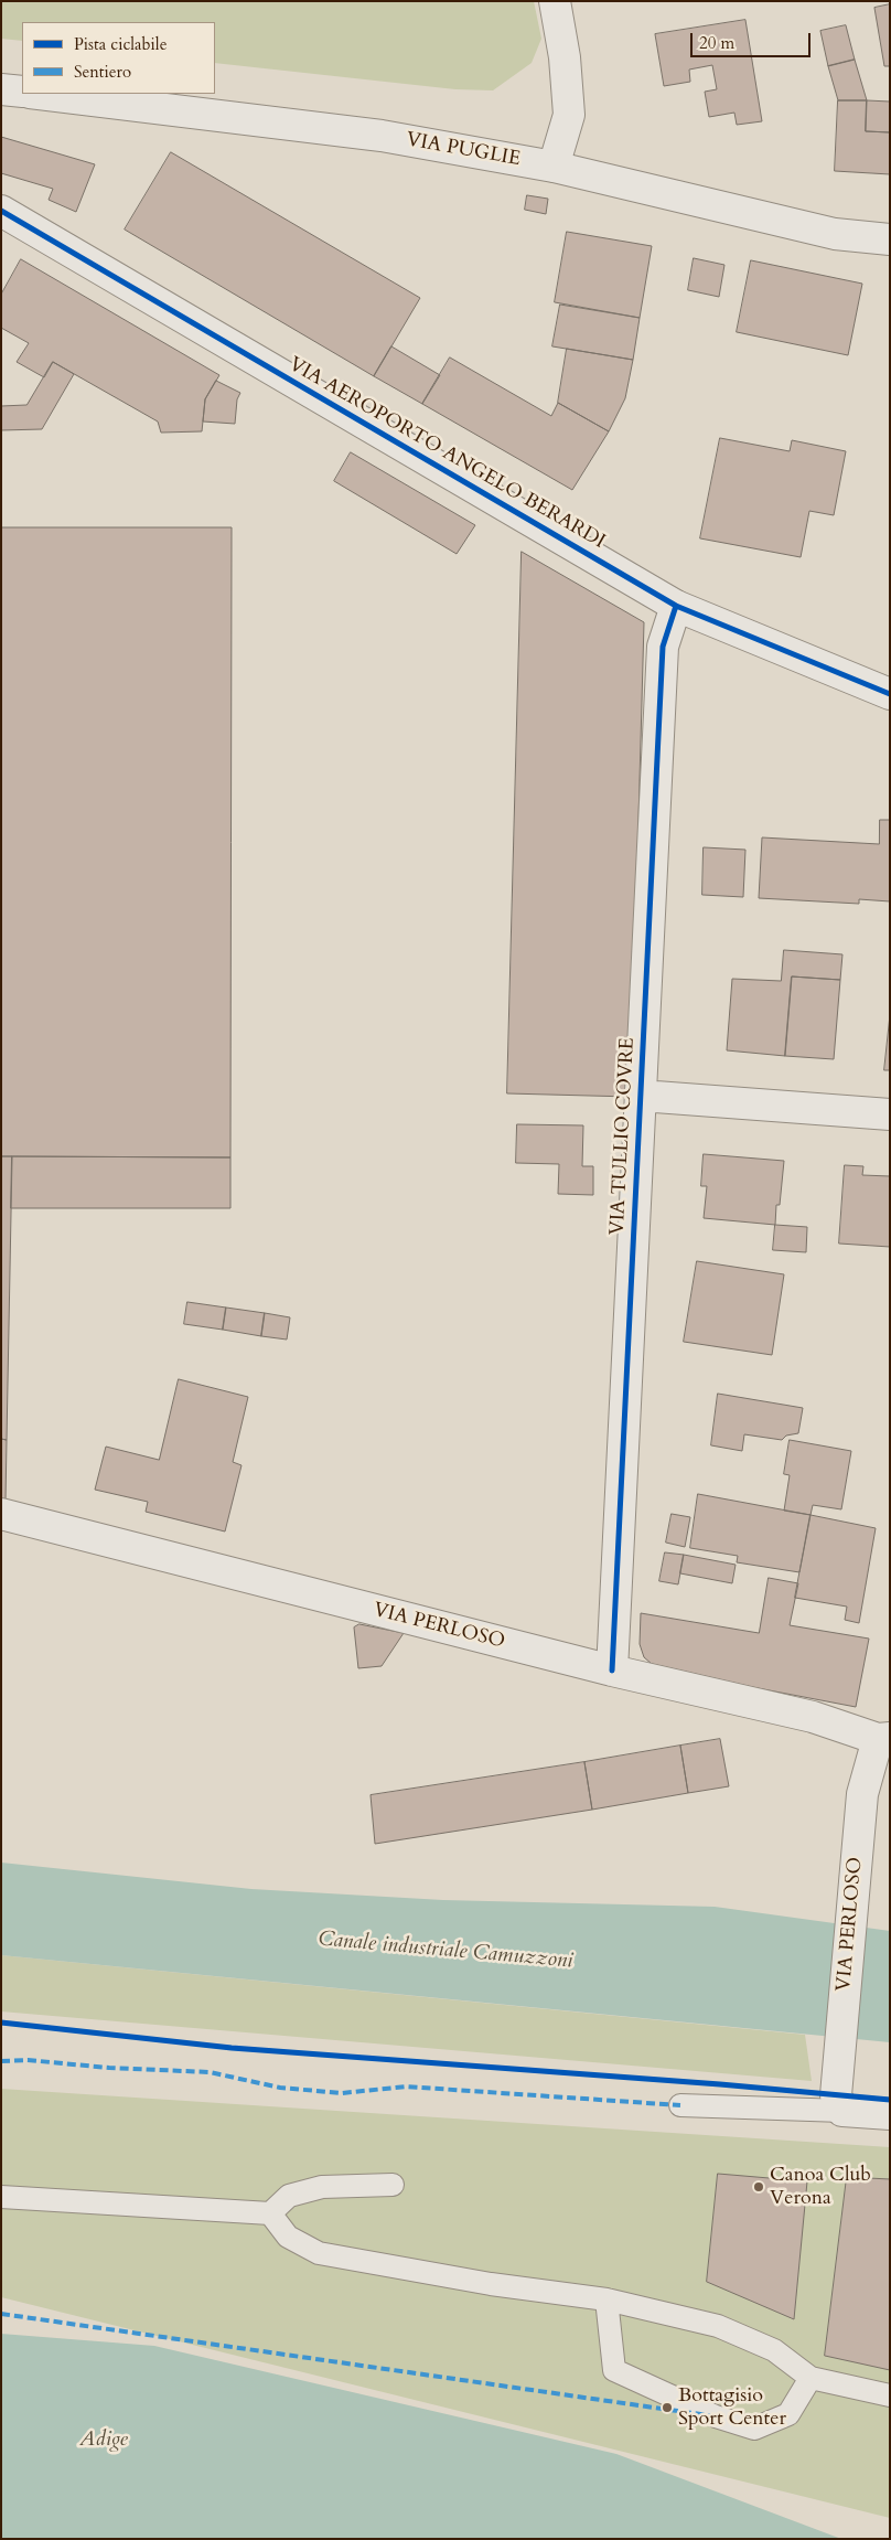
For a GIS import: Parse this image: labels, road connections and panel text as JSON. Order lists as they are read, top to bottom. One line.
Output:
{"streets":{"street":["VIA PUGLIE","VIA AEROPORTO ANGELO BERARDI","VIA TULLIO COVRE","VIA PERLOSO"]},"crossings":[["VIA AEROPORTO ANGELO BERARDI","VIA TULLIO COVRE"],["VIA TULLIO COVRE","VIA PERLOSO"]],"water":["Canale industriale Camuzzoni","Adige"],"places":["Canoa Club Verona","Bottagisio Sport Center"],"legend":["Pista ciclabile","Sentiero"],"scale_bar":"20 m"}
